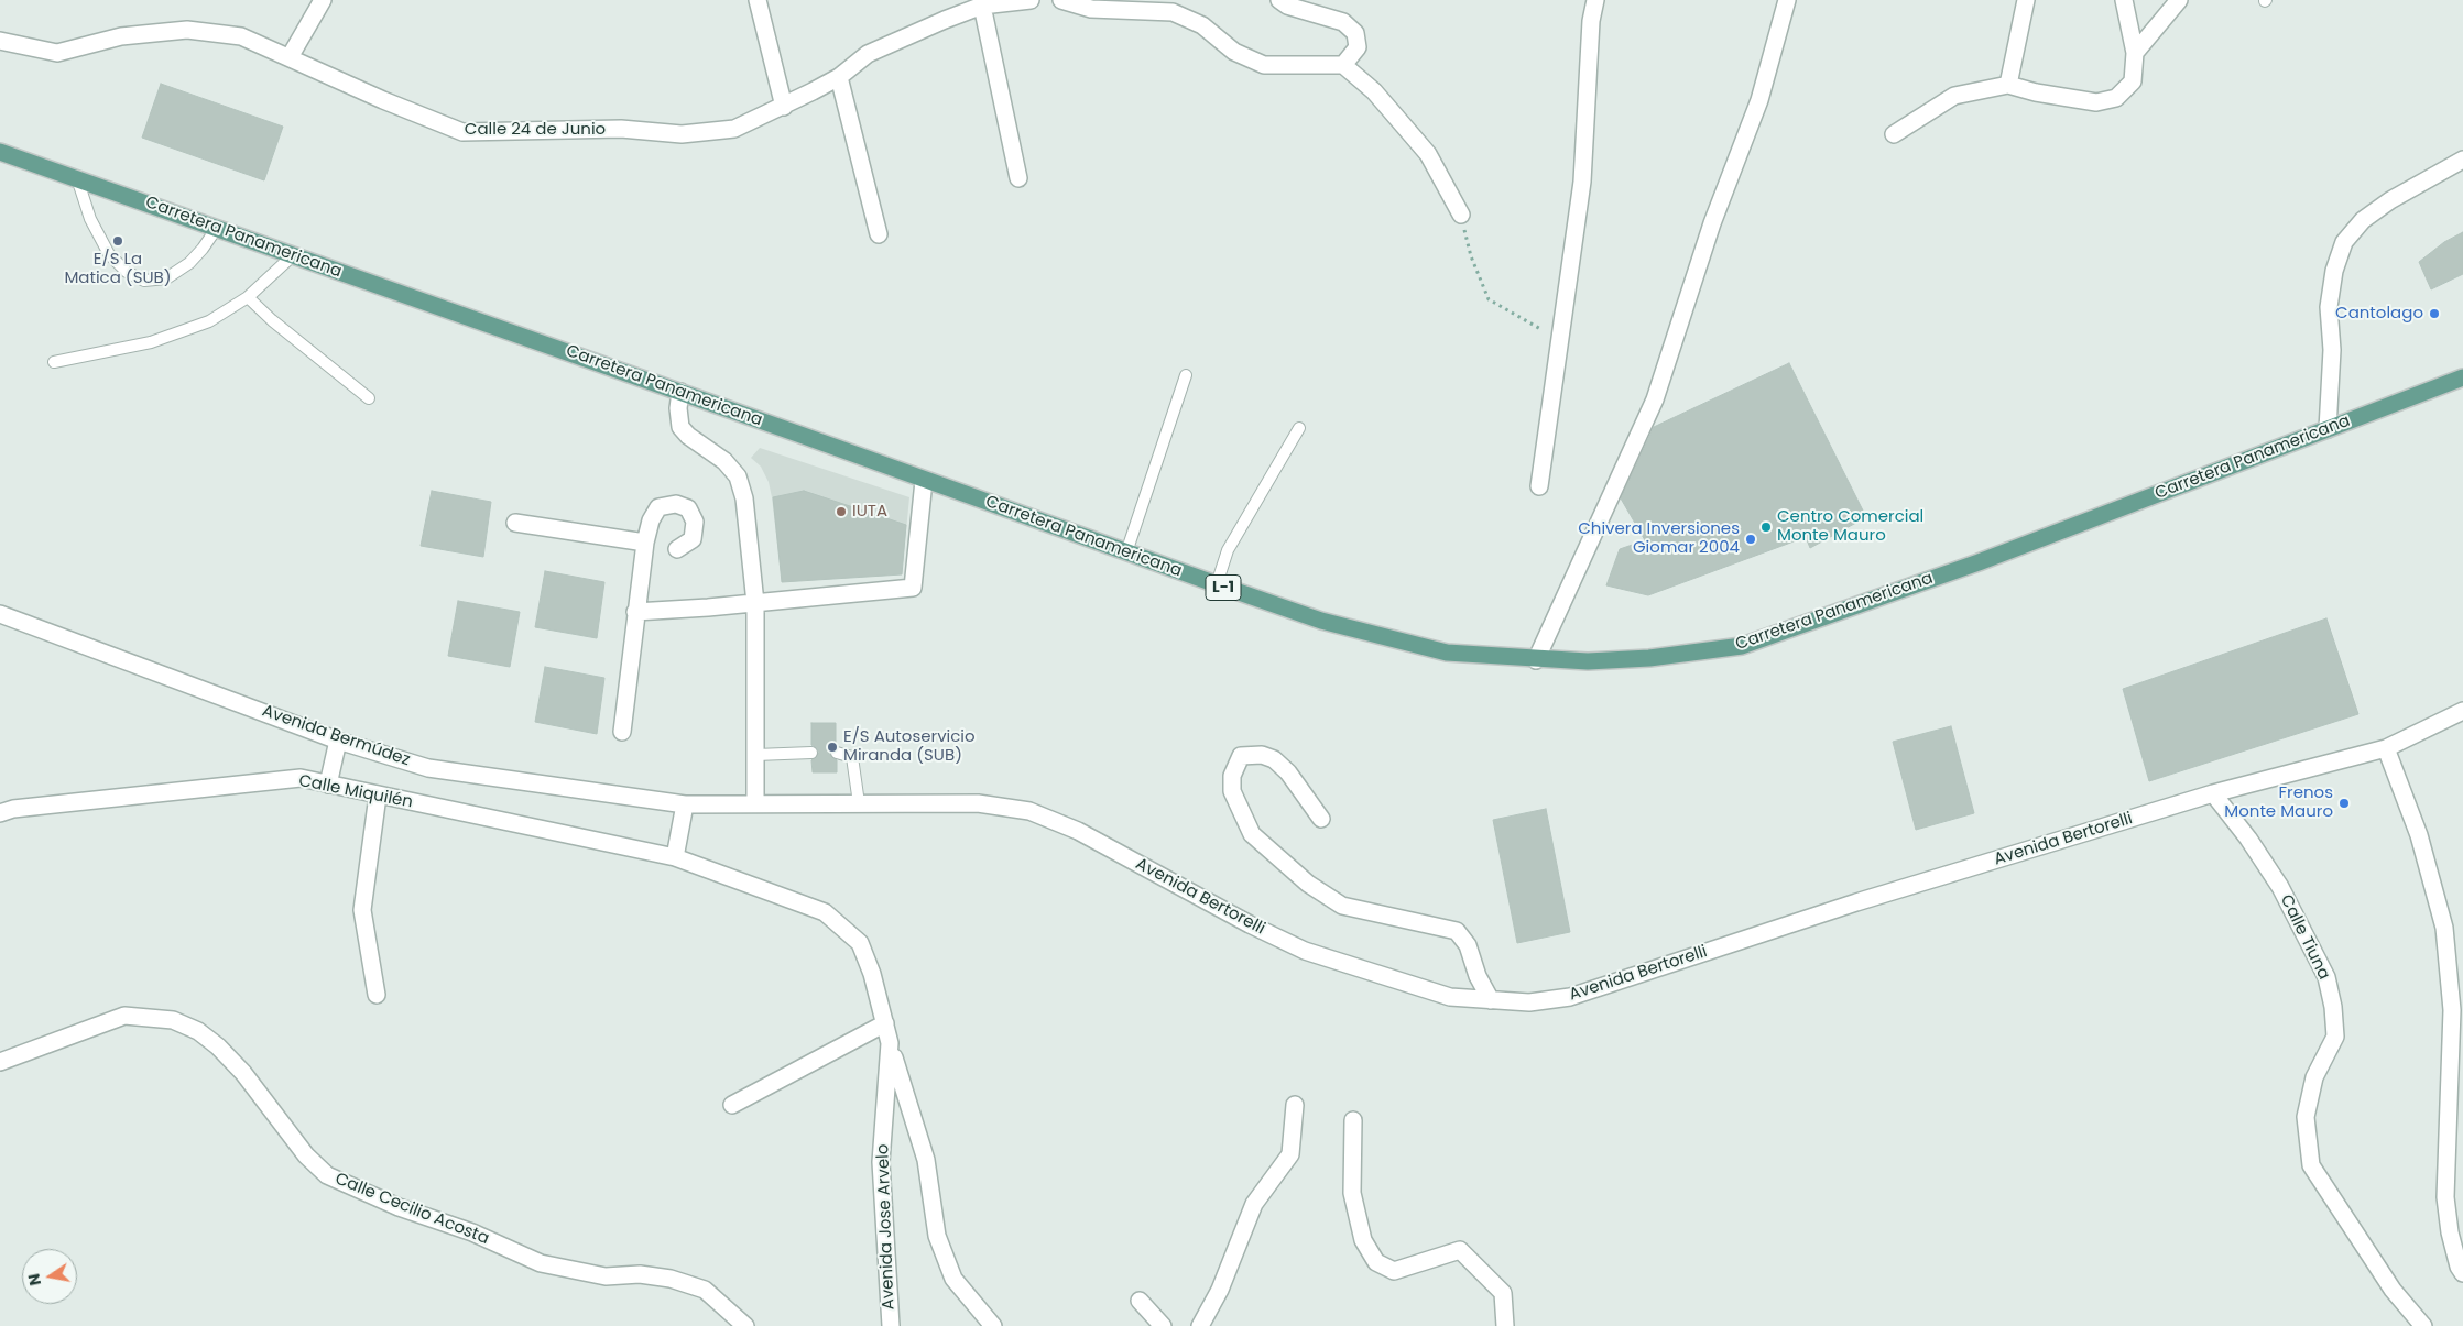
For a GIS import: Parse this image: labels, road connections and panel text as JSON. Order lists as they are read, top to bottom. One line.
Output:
{"streets":{"main road":["Carretera Panamericana","L-1"],"street":["Calle 24 de Junio","Avenida Bermúdez","Calle Miquilén","Avenida Bertorelli","Calle Tiuna","Calle Cecilio Acosta","Avenida Jose Arvelo"]},"crossings":[["Avenida Bermúdez","Avenida Bertorelli"],["Calle Miquilén","Avenida Jose Arvelo"],["Avenida Bertorelli","Calle Tiuna"]],"places":["E/S La Matica (SUB)","Cantolago","IUTA","Centro Comercial Monte Mauro","Chivera Inversiones Giomar 2004","E/S Autoservicio Miranda (SUB)","Frenos Monte Mauro"],"north":"left"}
